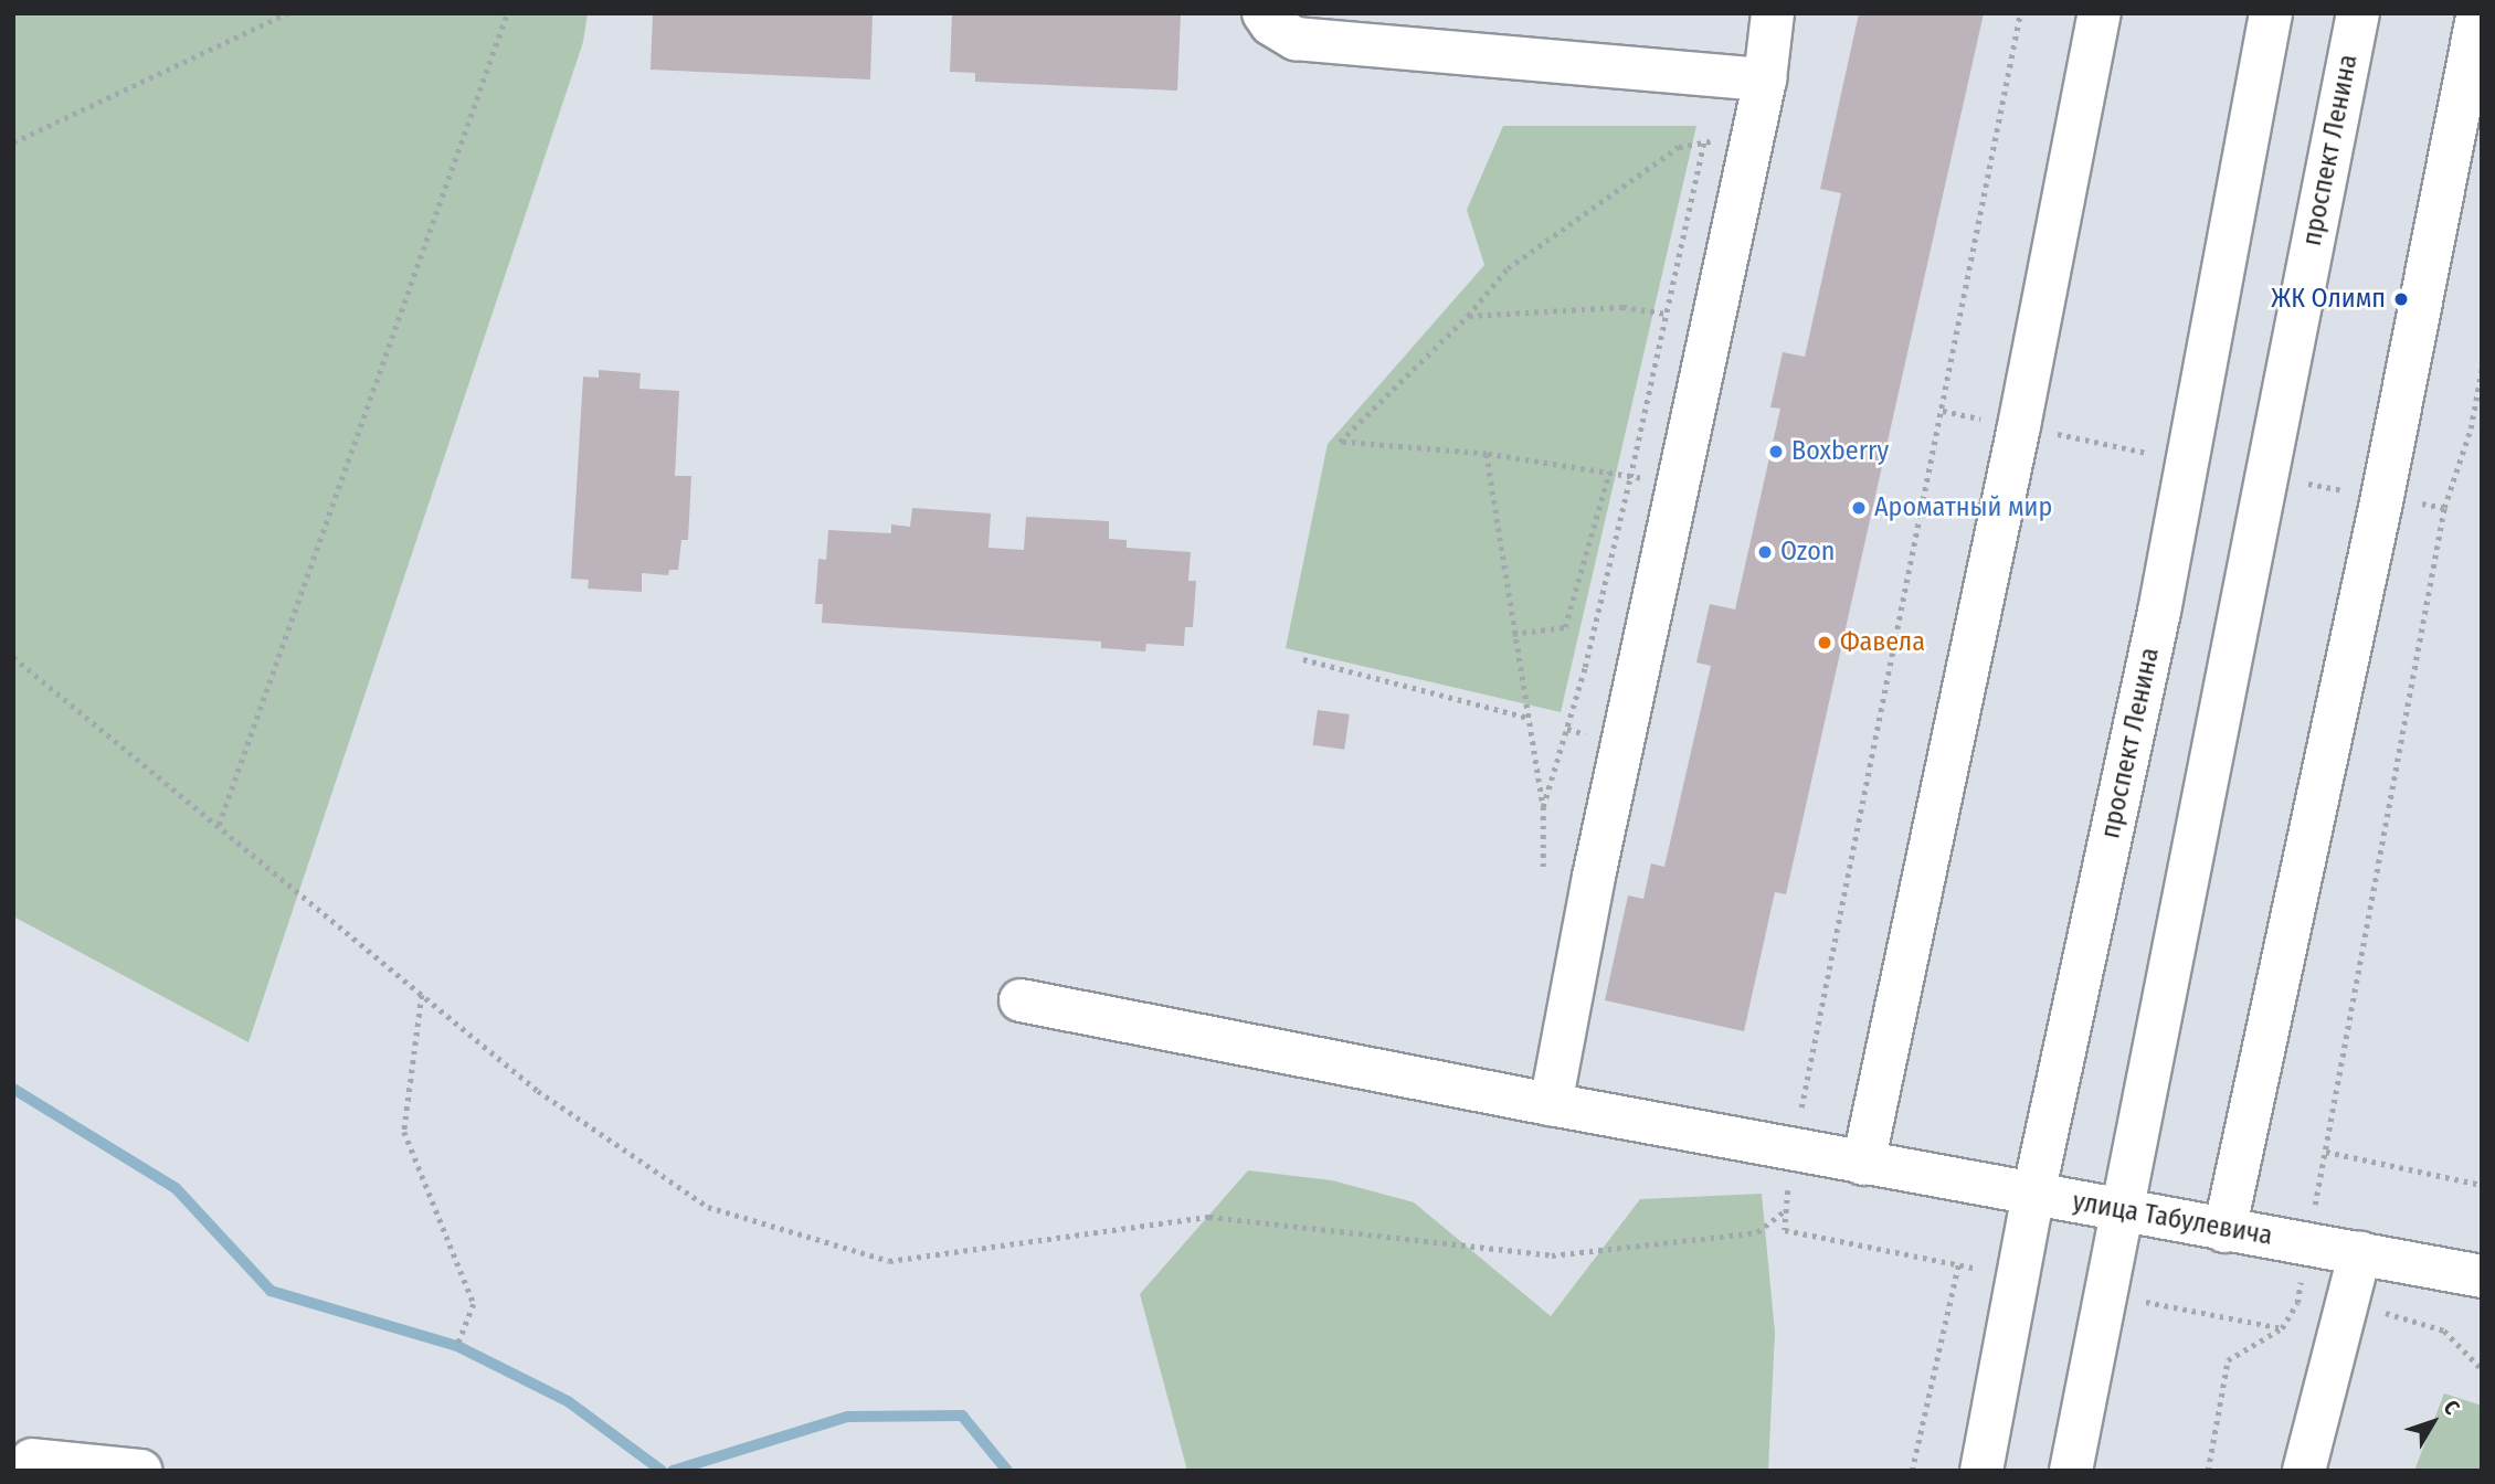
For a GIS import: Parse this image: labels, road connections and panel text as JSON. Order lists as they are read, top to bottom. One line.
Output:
{"streets":{"street":["проспект Ленина","улица Табулевича"]},"crossings":[["проспект Ленина","улица Табулевича"]],"places":["ЖК Олимп","Boxberry","Ароматный мир","Ozon","Фавела"],"north":"top right"}
